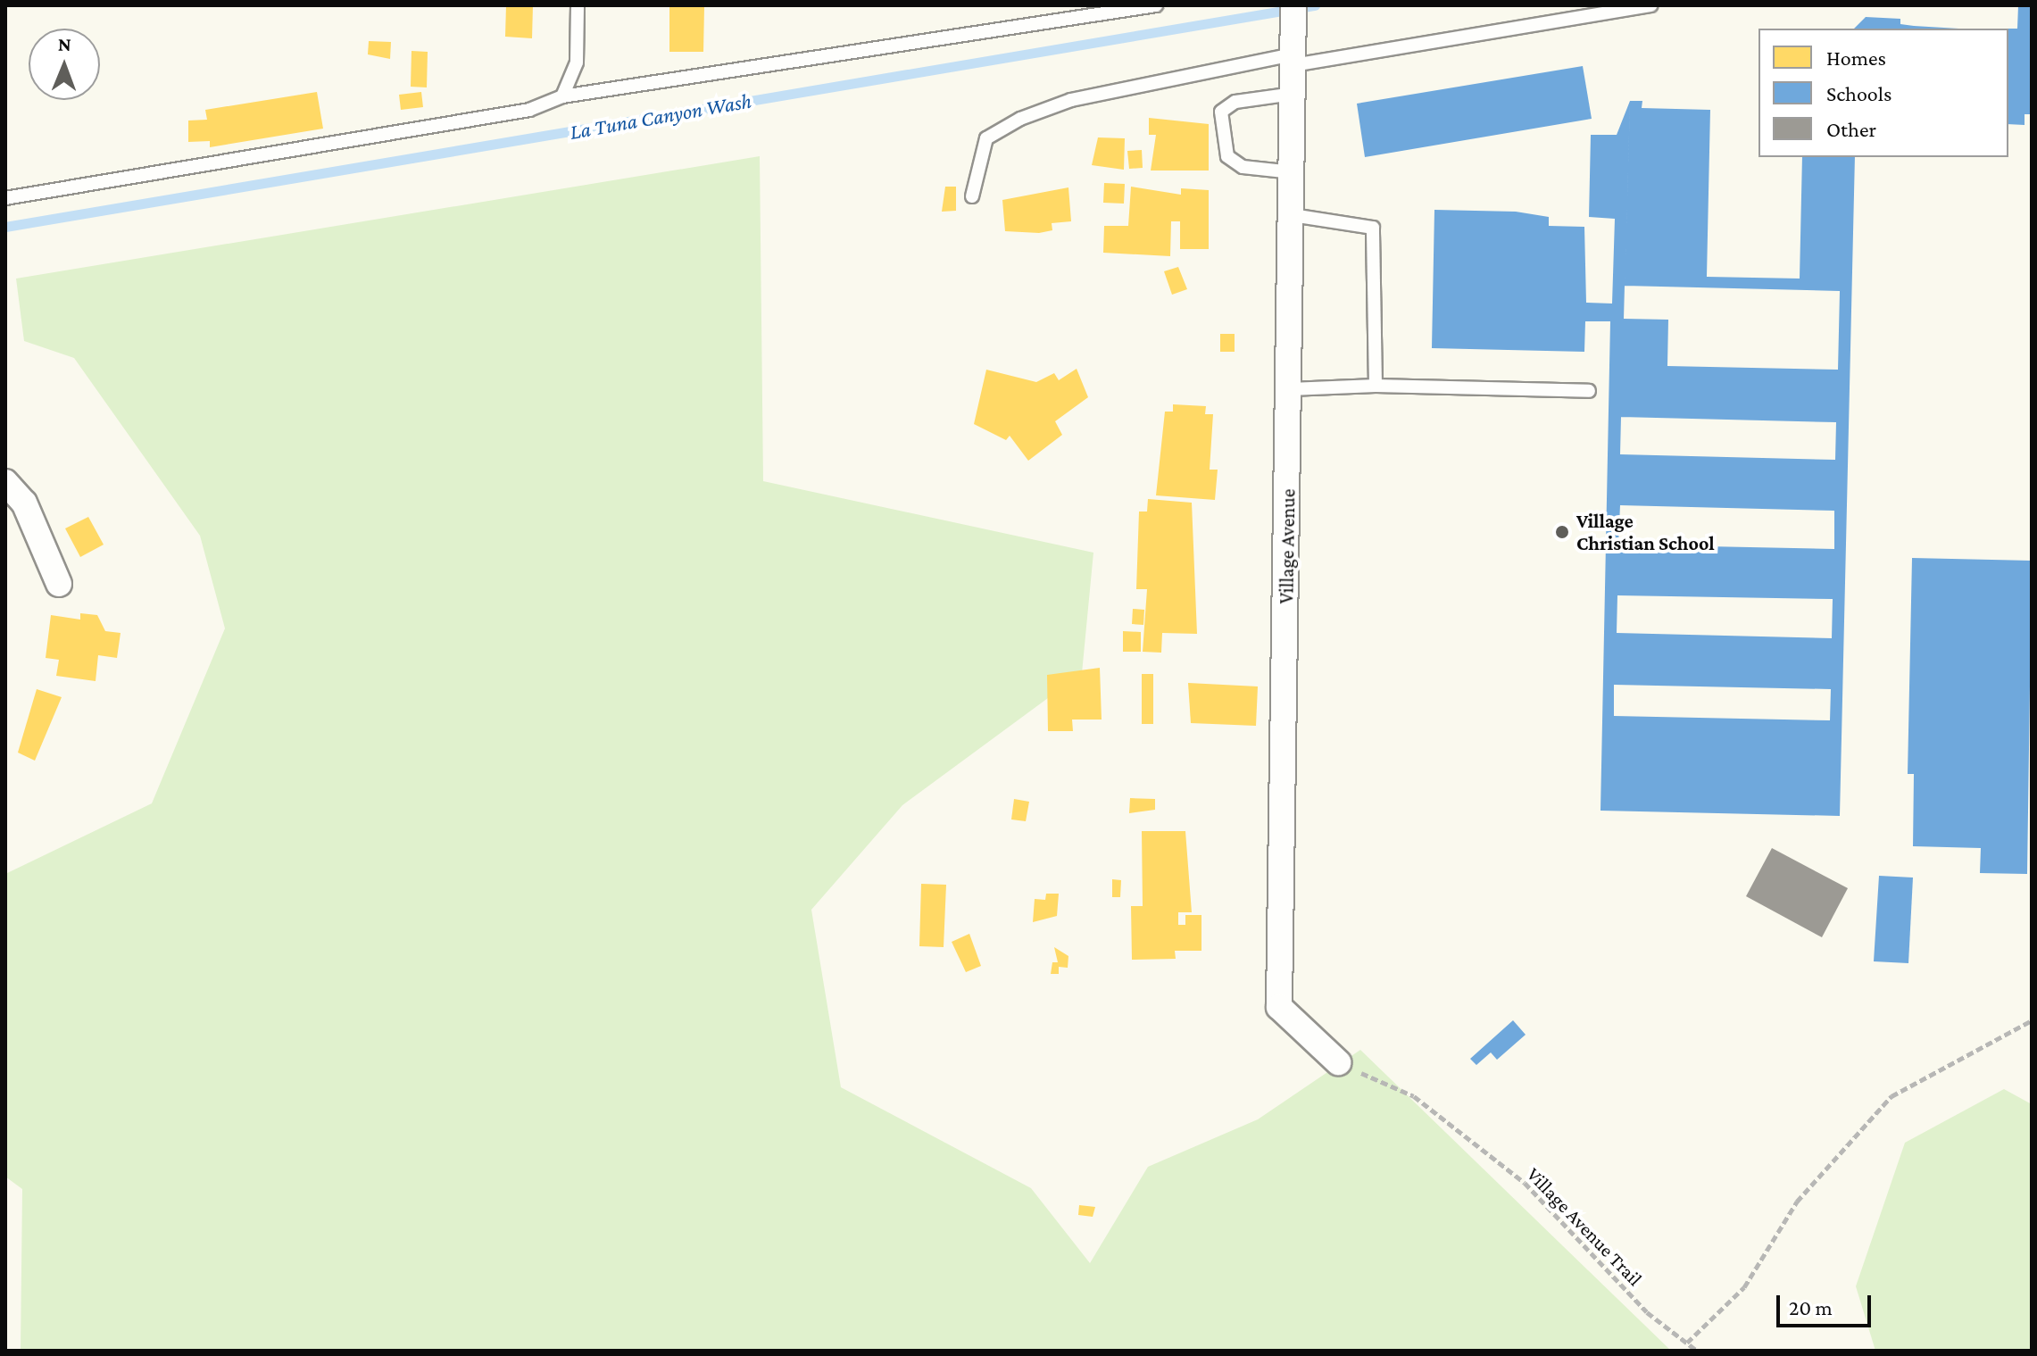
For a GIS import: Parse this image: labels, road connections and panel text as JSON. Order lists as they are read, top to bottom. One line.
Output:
{"streets":{"street":["Village Avenue"],"path":["Village Avenue Trail"]},"crossings":[["Village Avenue","Village Avenue Trail"]],"water":["La Tuna Canyon Wash"],"places":["Village Christian School"],"legend":["Homes","Schools","Other"],"scale_bar":"20 m","north":"top"}
